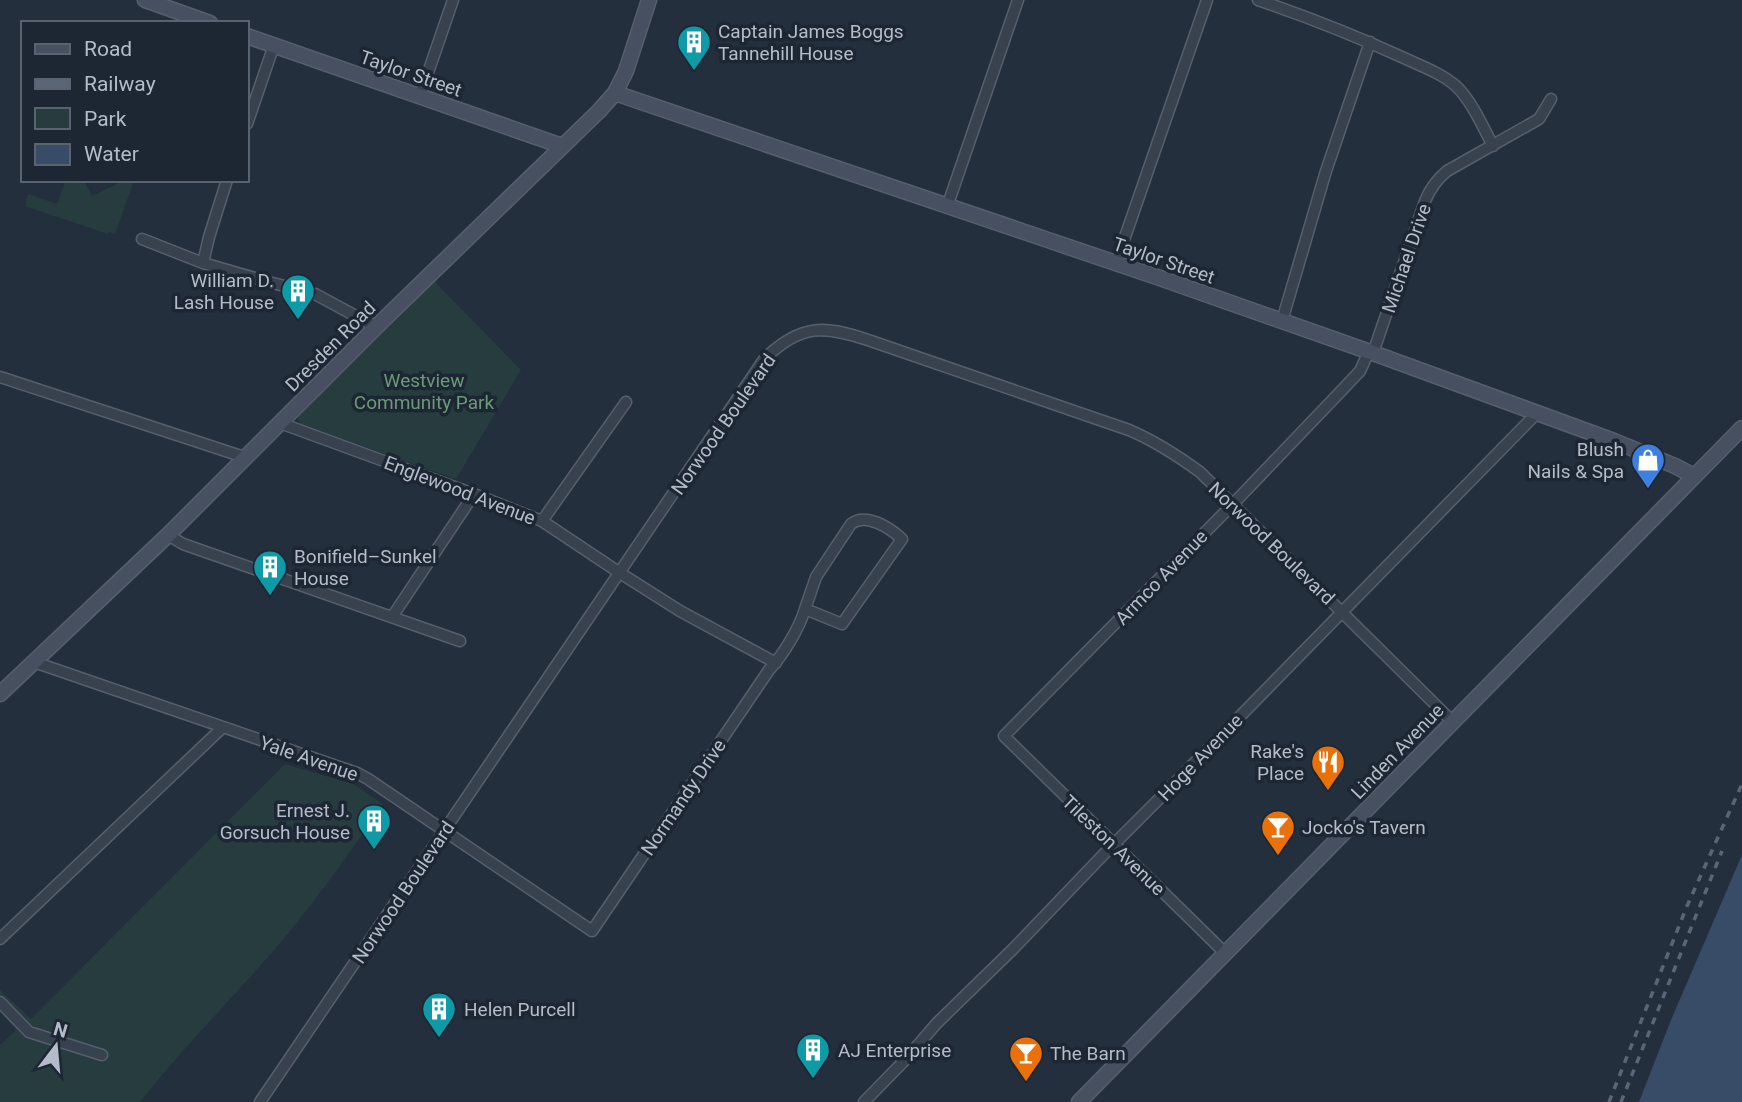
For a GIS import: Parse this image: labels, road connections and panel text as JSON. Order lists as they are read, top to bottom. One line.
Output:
{"streets":{"street":["Taylor Street","Michael Drive","Dresden Road","Norwood Boulevard","Englewood Avenue","Armco Avenue","Linden Avenue","Hoge Avenue","Yale Avenue","Normandy Drive","Tileston Avenue"]},"crossings":[["Taylor Street","Michael Drive"],["Taylor Street","Dresden Road"],["Taylor Street","Armco Avenue"],["Taylor Street","Linden Avenue"],["Taylor Street","Hoge Avenue"],["Michael Drive","Armco Avenue"],["Dresden Road","Englewood Avenue"],["Dresden Road","Yale Avenue"],["Norwood Boulevard","Englewood Avenue"],["Norwood Boulevard","Armco Avenue"],["Norwood Boulevard","Linden Avenue"],["Norwood Boulevard","Hoge Avenue"],["Norwood Boulevard","Yale Avenue"],["Englewood Avenue","Normandy Drive"],["Armco Avenue","Tileston Avenue"],["Linden Avenue","Tileston Avenue"],["Hoge Avenue","Tileston Avenue"],["Yale Avenue","Normandy Drive"]],"parks":["Westview Community Park"],"places":{"building":["Captain James Boggs Tannehill House","William D. Lash House","Bonifield–Sunkel House","Ernest J. Gorsuch House","Helen Purcell","AJ Enterprise"],"shop":["Blush Nails & Spa"],"restaurant":["Rake's Place"],"bar":["Jocko's Tavern","The Barn"]},"legend":["Road","Railway","Park","Water"],"north":"top"}
